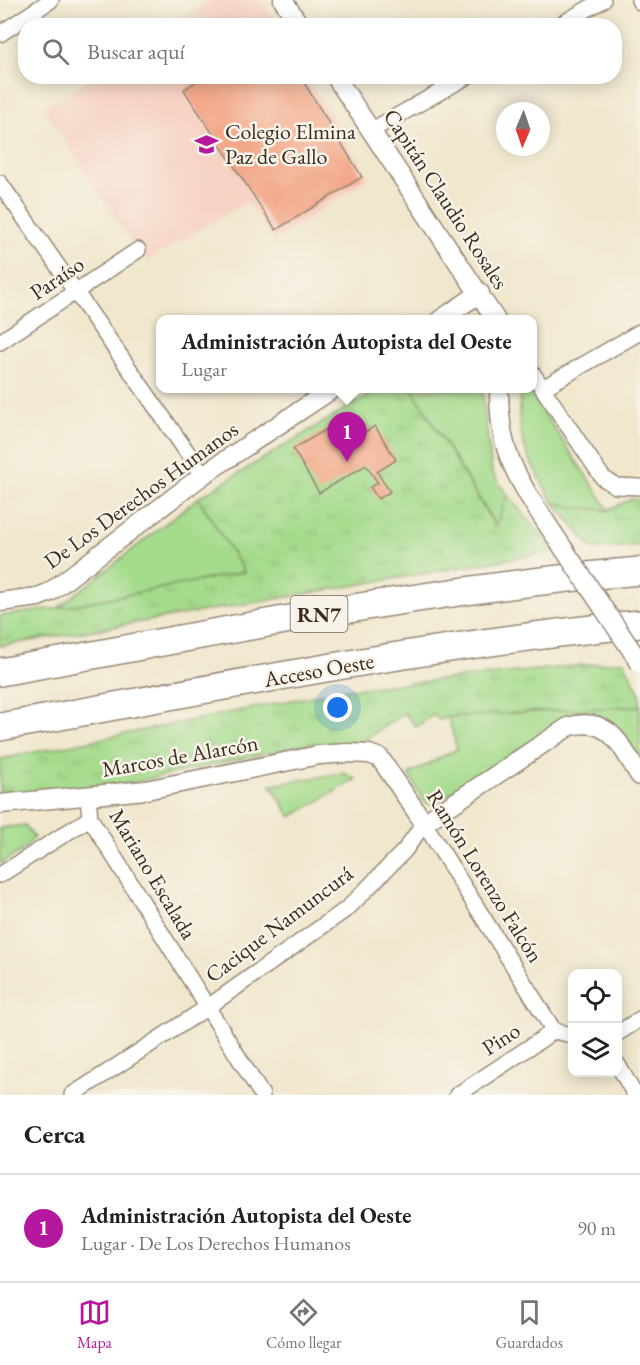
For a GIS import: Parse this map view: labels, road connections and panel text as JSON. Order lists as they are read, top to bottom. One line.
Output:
{"streets":{"highway":["RN7","Acceso Oeste"],"street":["Capitán Claudio Rosales","Paraíso","De Los Derechos Humanos","Marcos de Alarcón","Mariano Escalada","Ramón Lorenzo Falcón","Cacique Namuncurá","Pino"]},"crossings":[["Marcos de Alarcón","Mariano Escalada"],["Marcos de Alarcón","Ramón Lorenzo Falcón"],["Mariano Escalada","Cacique Namuncurá"],["Ramón Lorenzo Falcón","Cacique Namuncurá"],["Ramón Lorenzo Falcón","Pino"]],"places":{"school or university":["Colegio Elmina Paz de Gallo"]},"north":"bottom","page":{"search":"Buscar aquí","popup":["Administración Autopista del Oeste","Lugar"],"pins":"1","heading":"Cerca","list":[{"mark":"1","name":"Administración Autopista del Oeste","note":"Lugar · De Los Derechos Humanos","value":"90 m"}],"nav":["Mapa","Cómo llegar","Guardados"]}}
